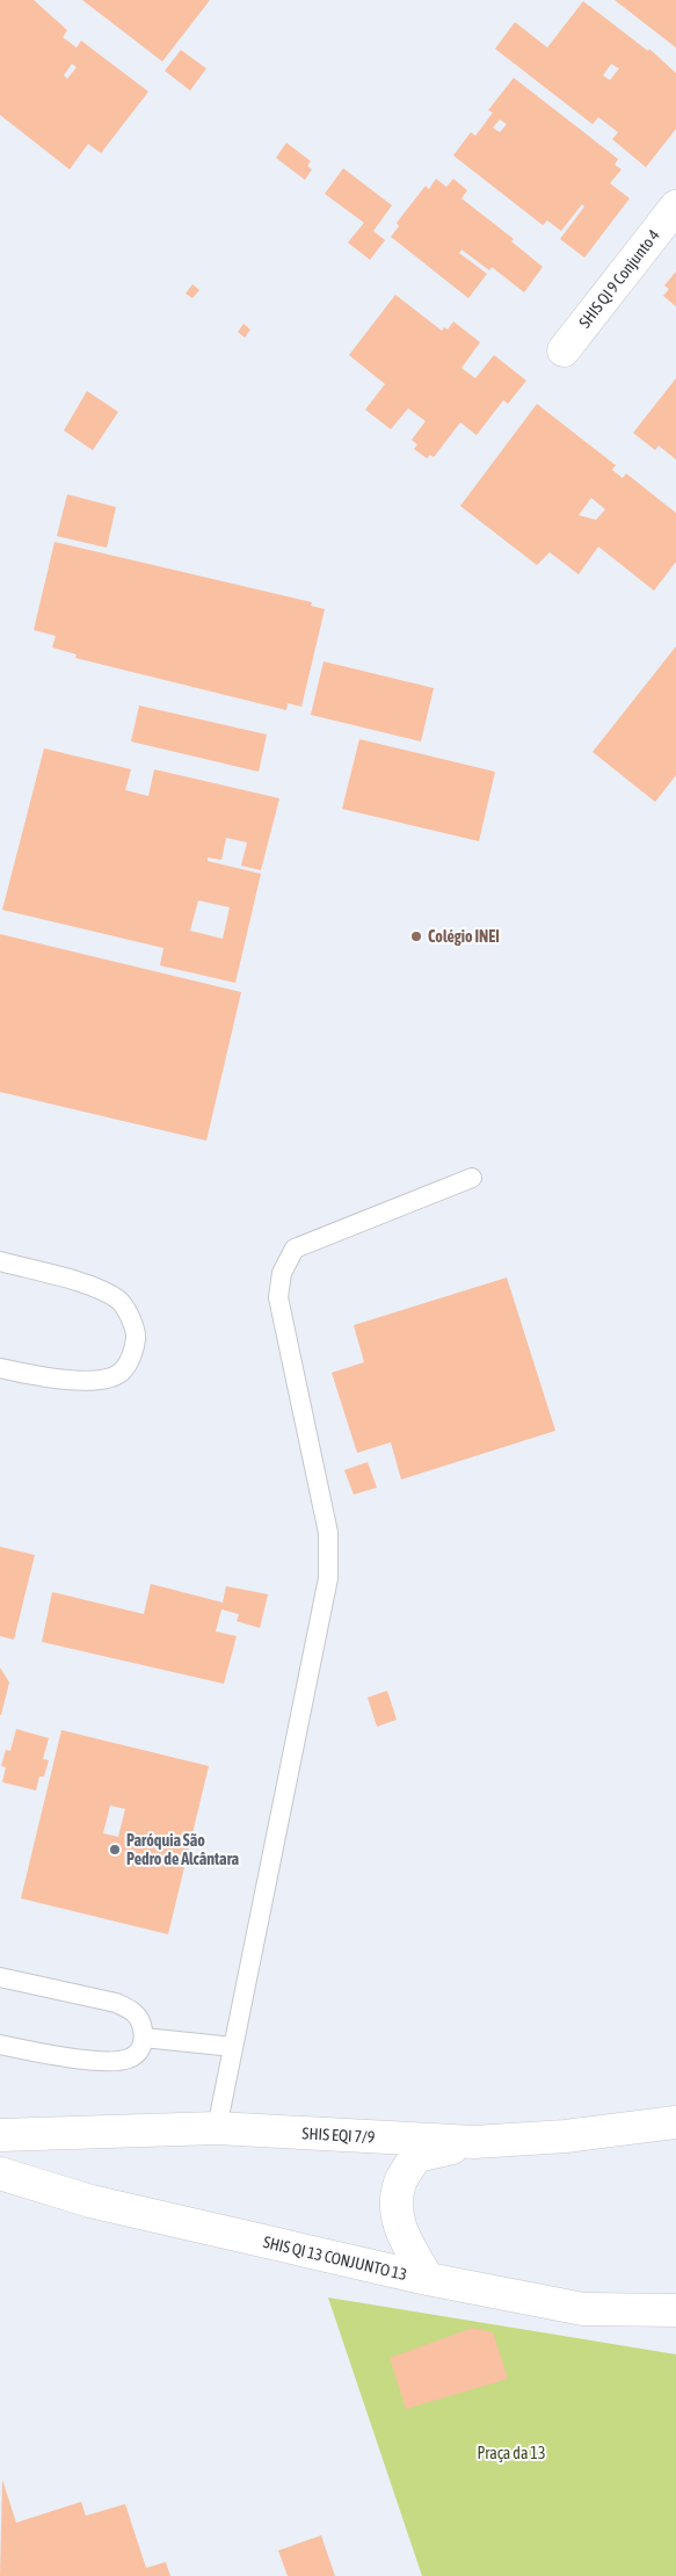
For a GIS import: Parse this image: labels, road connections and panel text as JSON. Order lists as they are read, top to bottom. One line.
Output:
{"streets":{"street":["SHIS QI 9 Conjunto 4","SHIS EQI 7/9","SHIS QI 13 CONJUNTO 13"]},"parks":["Praça da 13"],"places":["Colégio INEI","Paróquia São Pedro de Alcântara"]}
